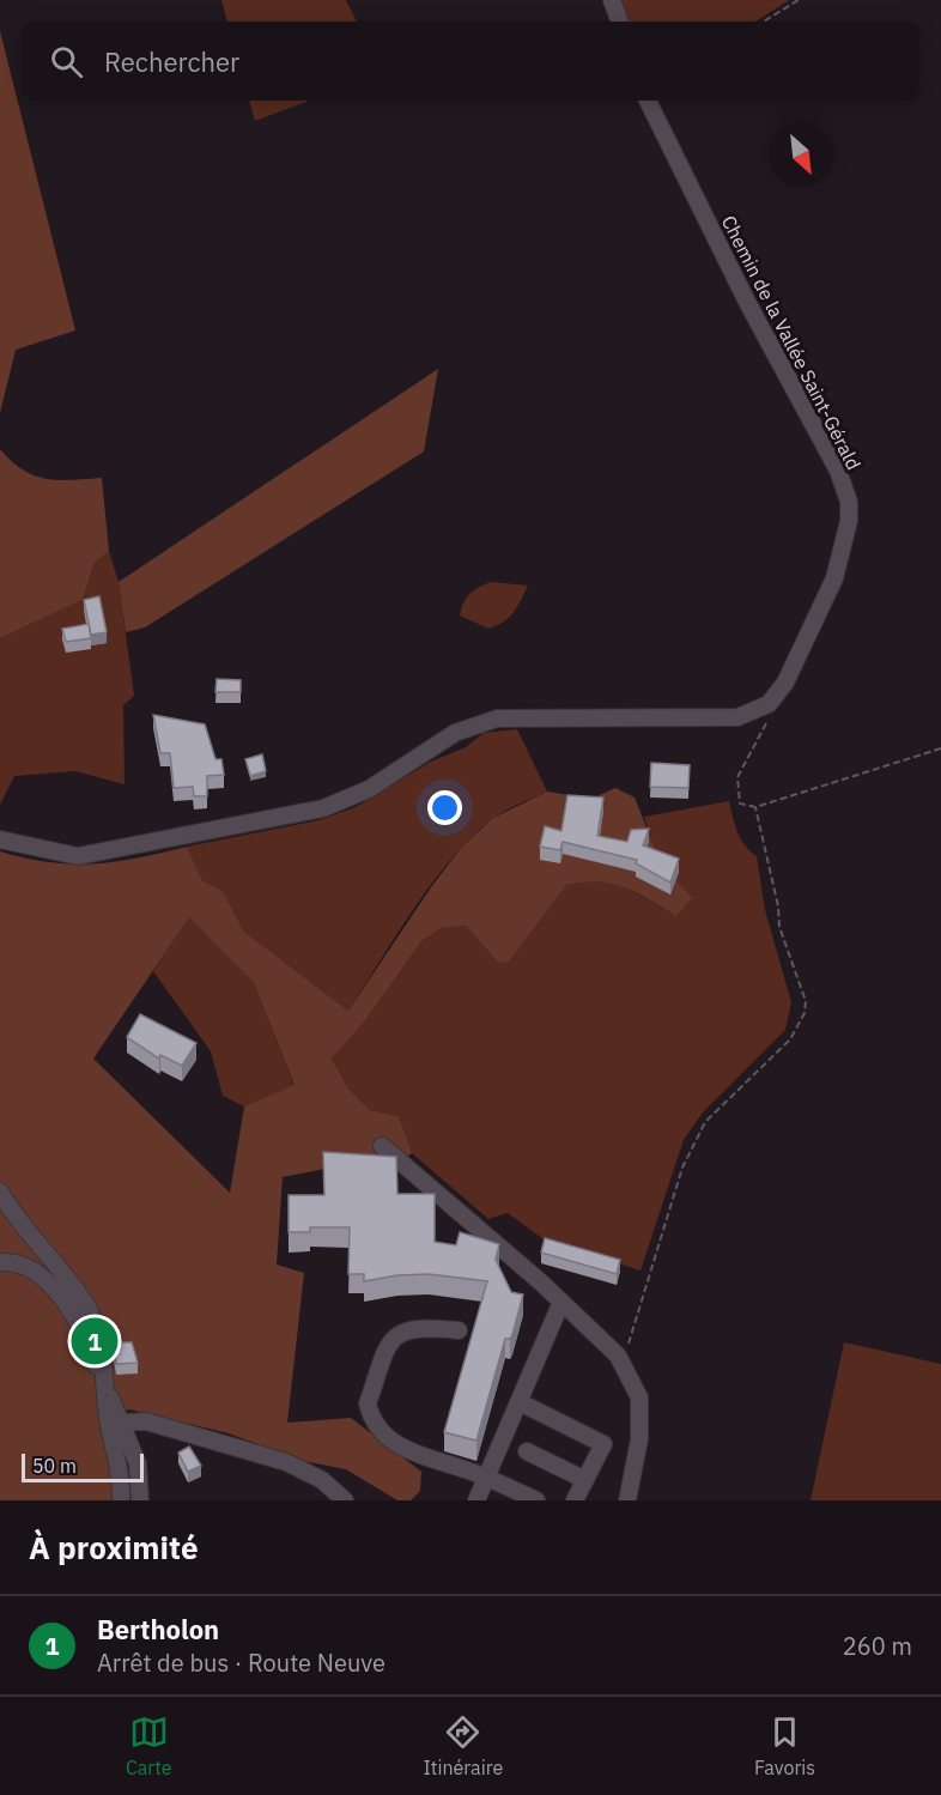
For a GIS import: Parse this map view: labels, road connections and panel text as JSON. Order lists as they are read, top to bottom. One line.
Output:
{"streets":{"street":["Chemin de la Vallée Saint-Gérald"]},"scale_bar":"50 m","north":"bottom right","page":{"search":"Rechercher","pins":"1","scale":"50 m","heading":"À proximité","list":[{"mark":"1","name":"Bertholon","note":"Arrêt de bus · Route Neuve","value":"260 m"}],"nav":["Carte","Itinéraire","Favoris"]}}
